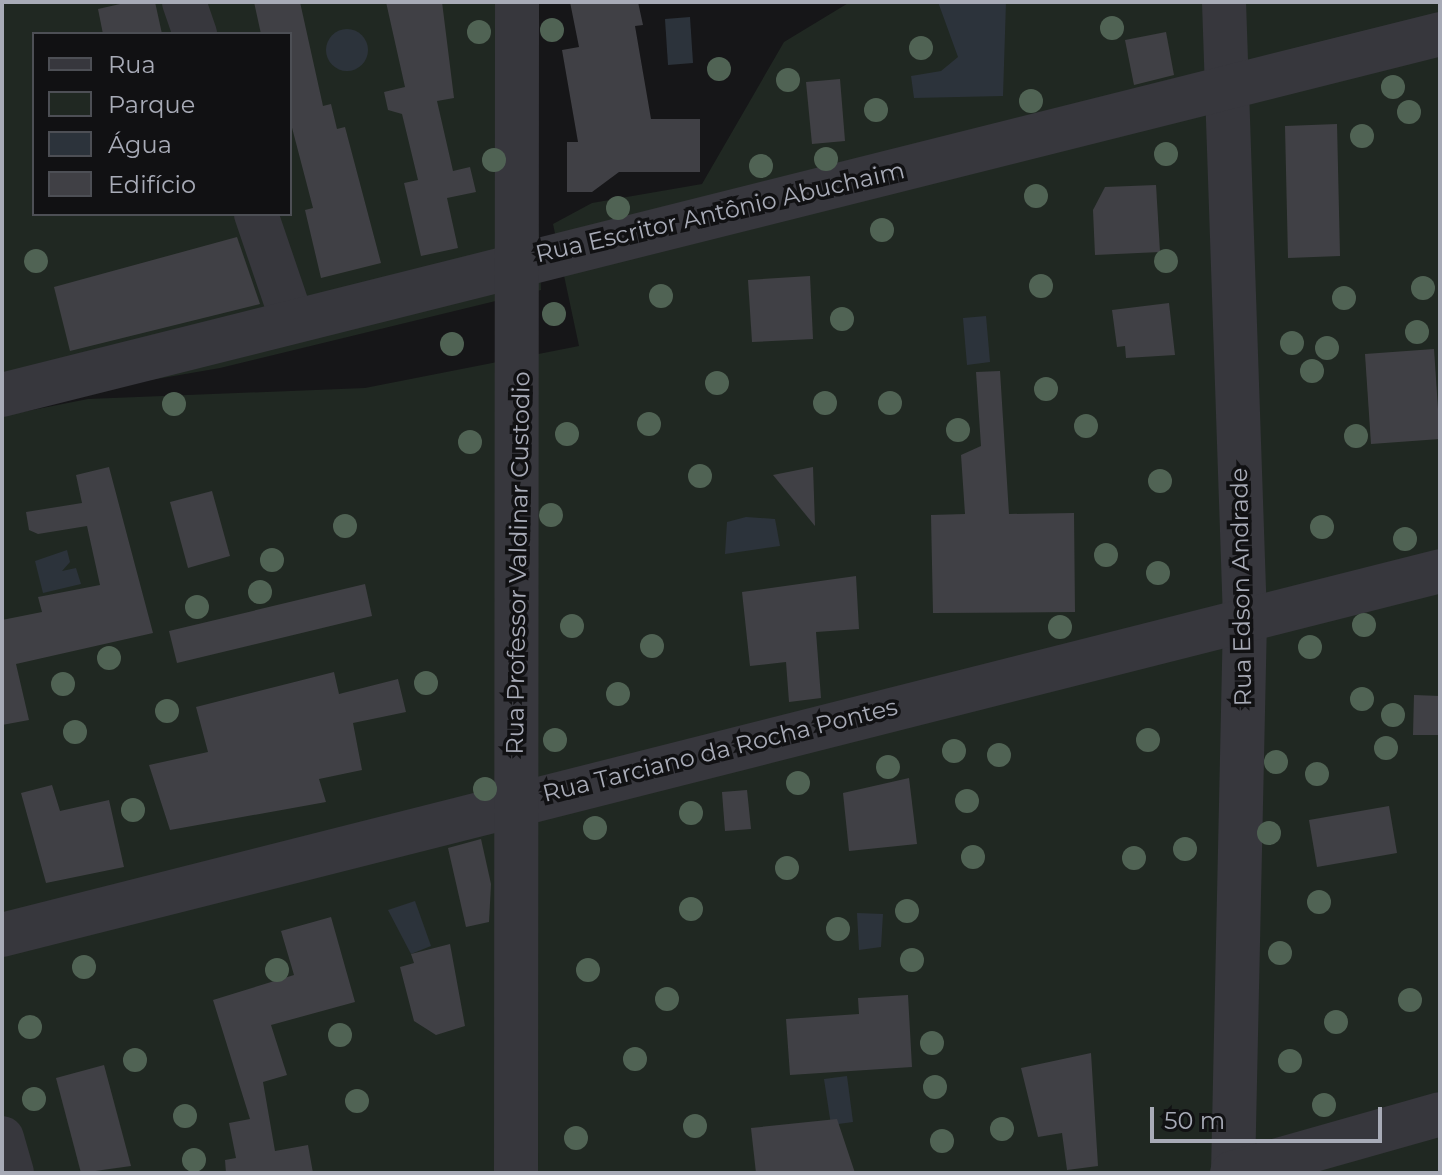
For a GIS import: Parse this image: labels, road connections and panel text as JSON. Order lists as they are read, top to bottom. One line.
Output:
{"streets":{"street":["Rua Escritor Antônio Abuchaim","Rua Professor Valdinar Custodio","Rua Edson Andrade","Rua Tarciano da Rocha Pontes"]},"crossings":[["Rua Escritor Antônio Abuchaim","Rua Professor Valdinar Custodio"],["Rua Escritor Antônio Abuchaim","Rua Edson Andrade"],["Rua Professor Valdinar Custodio","Rua Tarciano da Rocha Pontes"],["Rua Edson Andrade","Rua Tarciano da Rocha Pontes"]],"legend":["Rua","Parque","Água","Edifício"],"scale_bar":"50 m"}
